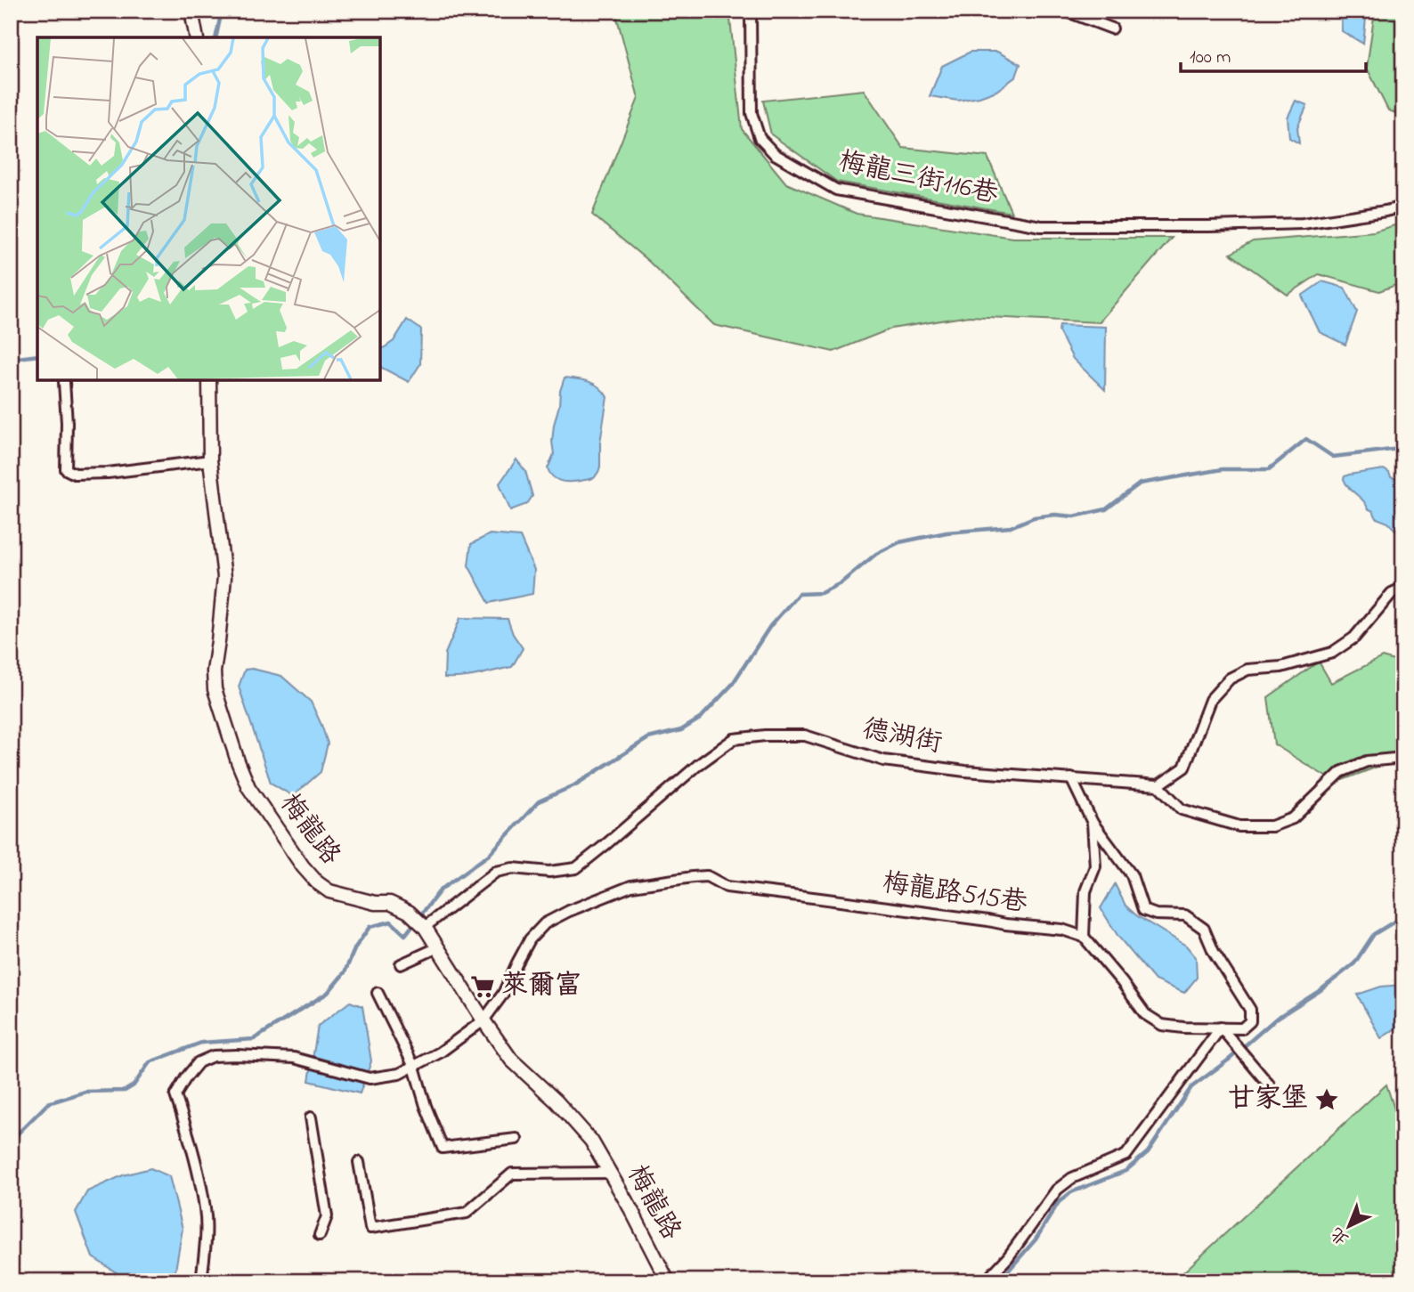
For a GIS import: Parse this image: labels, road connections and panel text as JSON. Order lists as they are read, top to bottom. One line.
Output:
{"streets":{"street":["梅龍三街116巷","德湖街","梅龍路","梅龍路515巷"]},"crossings":[["德湖街","梅龍路"],["梅龍路","梅龍路515巷"]],"places":{"supermarket":["萊爾富"],"place":["甘家堡"]},"scale_bar":"100 m","north":"bottom left"}
